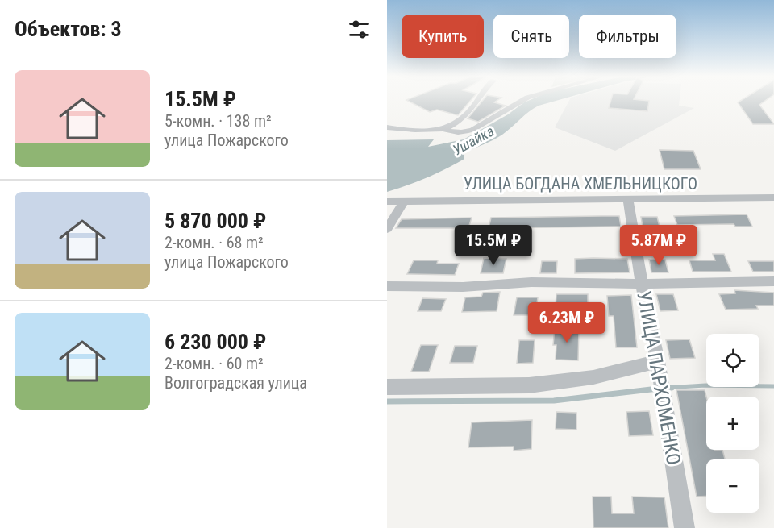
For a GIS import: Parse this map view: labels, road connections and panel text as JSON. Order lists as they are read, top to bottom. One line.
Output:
{"streets":{"street":["УЛИЦА БОГДАНА ХМЕЛЬНИЦКОГО","УЛИЦА ПАРХОМЕНКО"]},"crossings":[["УЛИЦА БОГДАНА ХМЕЛЬНИЦКОГО","УЛИЦА ПАРХОМЕНКО"]],"water":["Ушайка"],"page":{"heading":"Объектов: 3","chip":["Купить","Снять","Фильтры"],"list":[{"name":"15.5M ₽","note":"5-комн. · 138 m² · улица Пожарского"},{"name":"5 870 000 ₽","note":"2-комн. · 68 m² · улица Пожарского"},{"name":"6 230 000 ₽","note":"2-комн. · 60 m² · Волгоградская улица"}],"price":["15.5M ₽","5.87M ₽","6.23M ₽"],"map_buttons":["+","−"]}}
